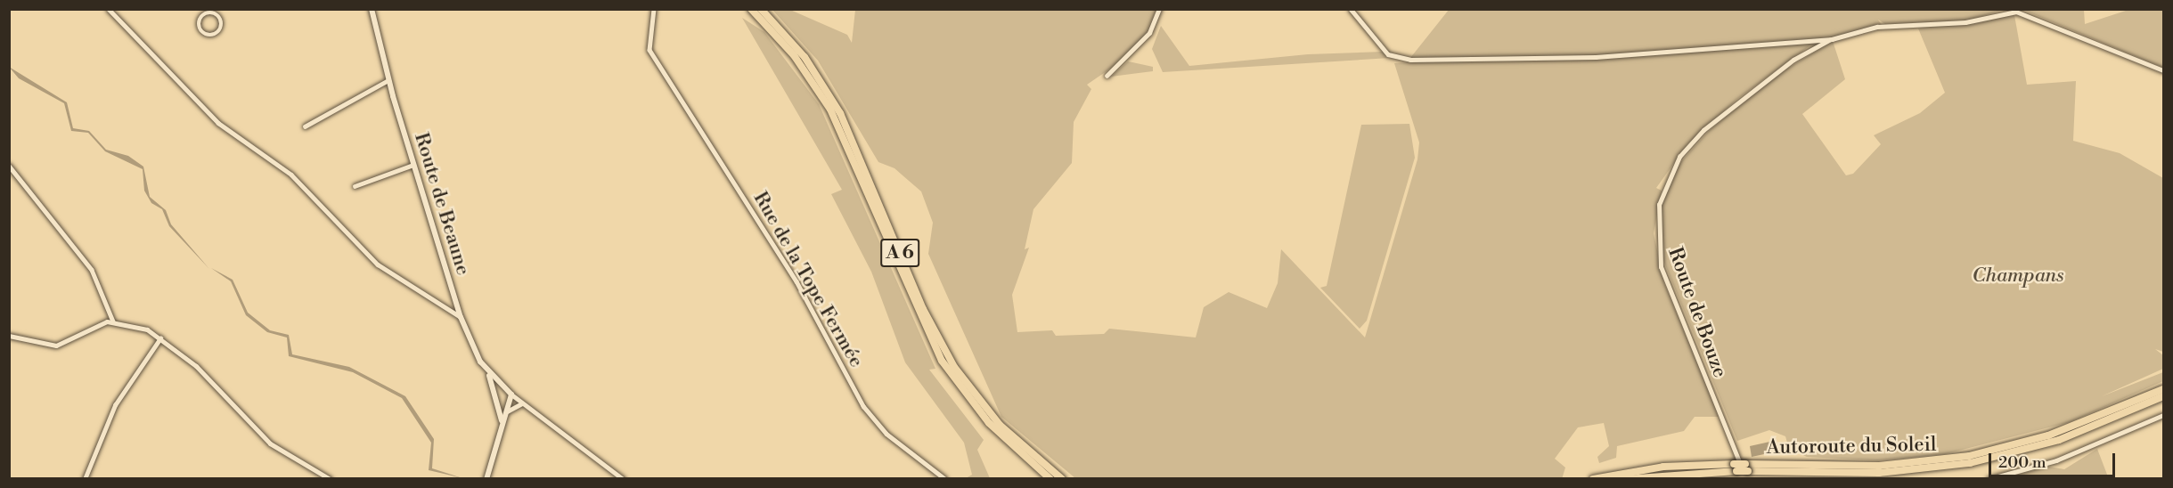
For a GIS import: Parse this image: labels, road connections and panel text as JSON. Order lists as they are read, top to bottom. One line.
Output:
{"streets":{"highway":["A 6","Autoroute du Soleil"],"main road":["Route de Beaune"],"street":["Rue de la Tope Fermée","Route de Bouze"]},"crossings":[["Route de Bouze","Autoroute du Soleil"]],"parks":["Champans"],"scale_bar":"200 m"}
